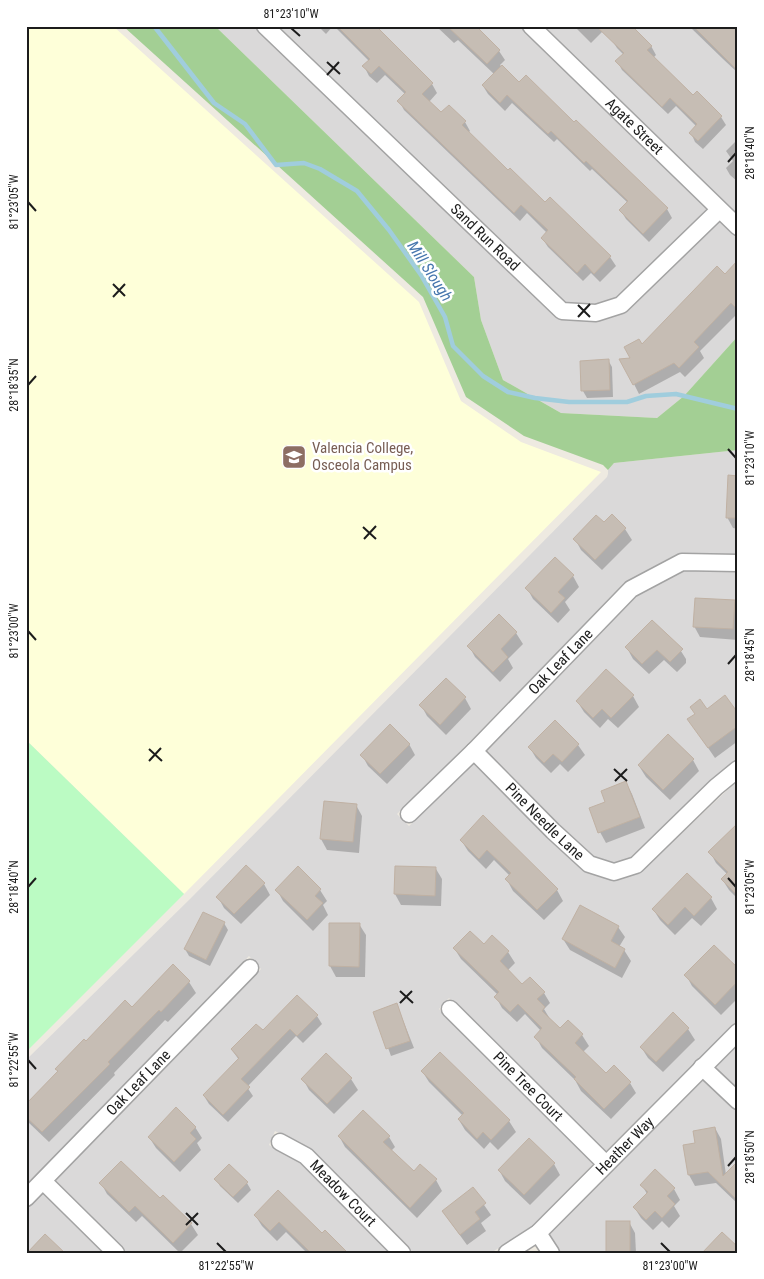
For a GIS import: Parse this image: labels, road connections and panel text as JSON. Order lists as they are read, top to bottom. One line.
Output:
{"streets":{"street":["Agate Street","Sand Run Road","Oak Leaf Lane","Pine Needle Lane","Pine Tree Court","Heather Way","Meadow Court"]},"crossings":[["Agate Street","Sand Run Road"],["Oak Leaf Lane","Pine Needle Lane"],["Pine Tree Court","Heather Way"]],"water":["Mill Slough"],"places":{"school or university":["Valencia College, Osceola Campus"]},"coordinates":["81°23'10\"W","28°18'40\"N","81°23'05\"W","28°18'35\"N","81°23'00\"W","28°18'45\"N","81°22'55\"W","28°18'50\"N"]}
